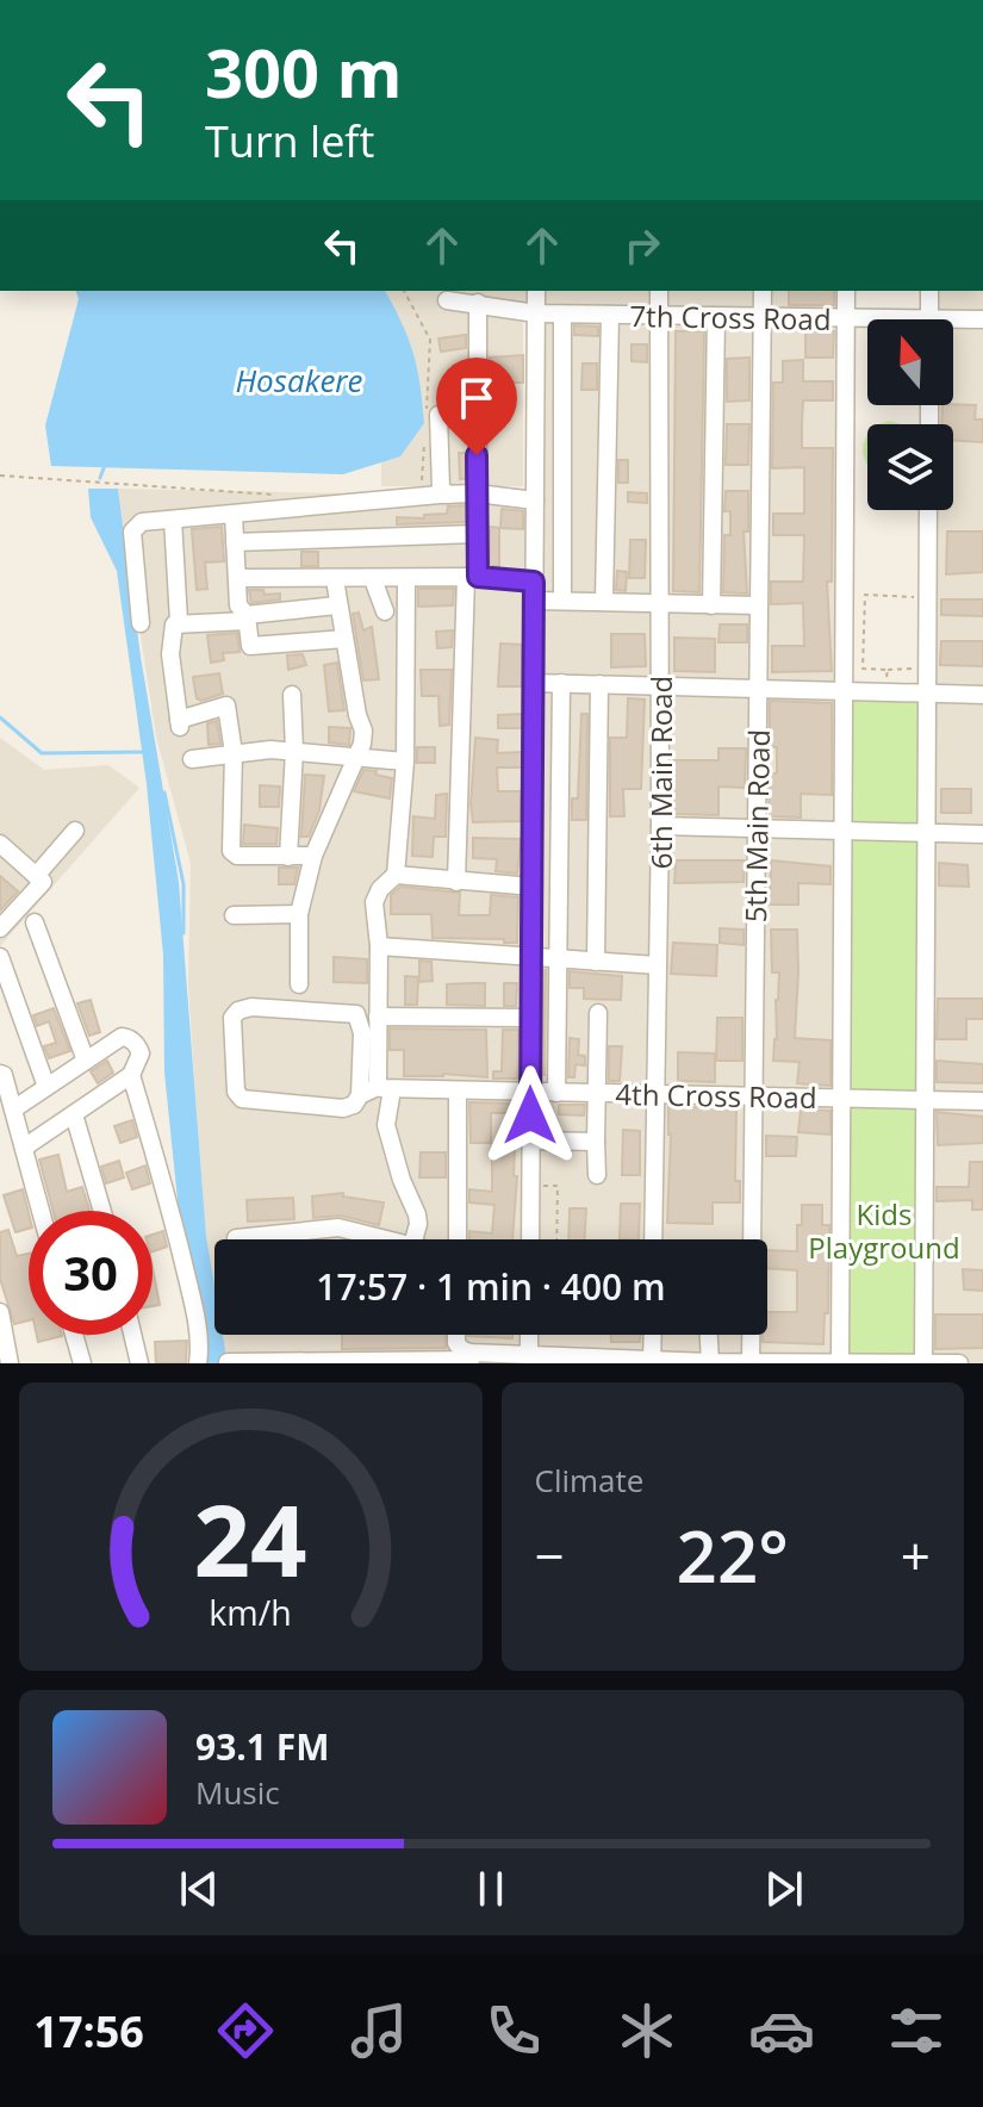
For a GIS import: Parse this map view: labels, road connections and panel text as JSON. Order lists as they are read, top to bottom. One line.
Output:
{"streets":{"street":["7th Cross Road","6th Main Road","5th Main Road","4th Cross Road"]},"crossings":[["7th Cross Road","6th Main Road"],["7th Cross Road","5th Main Road"],["6th Main Road","4th Cross Road"],["5th Main Road","4th Cross Road"]],"water":["Hosakere"],"parks":["Kids Playground"],"north":"top","page":{"turn":["300 m","Turn left"],"limit":"30","trip":"17:57 · 1 min · 400 m","tile":"Climate","heat":["−","22°","+"],"song":["93.1 FM","Music"],"tabs":"17:56","gauge":["24","km/h"]}}
